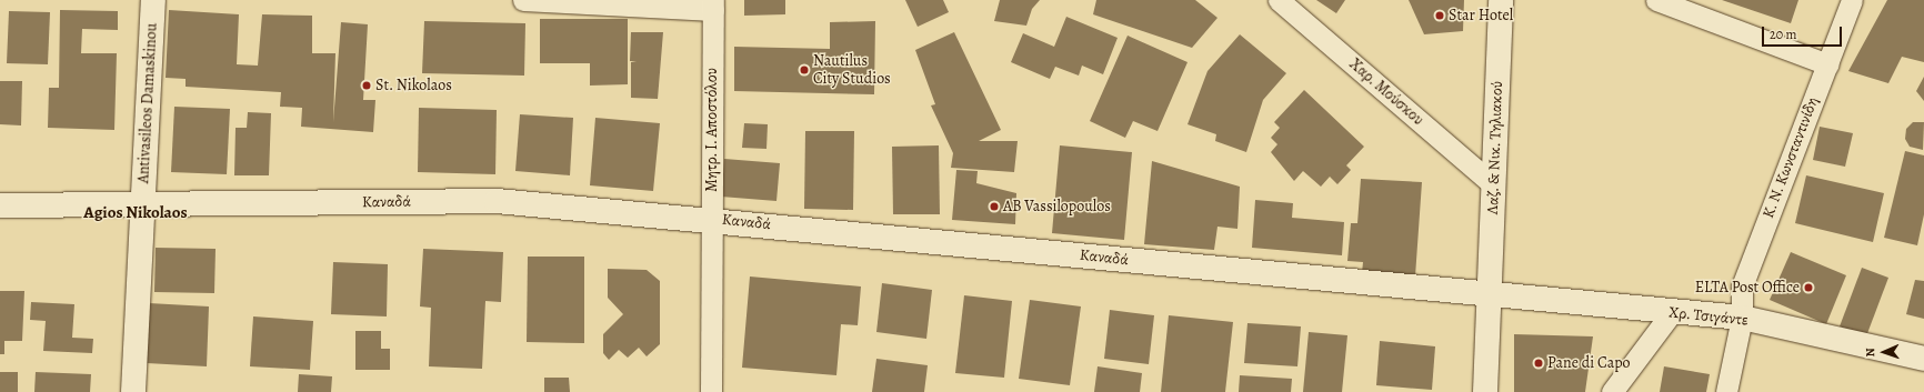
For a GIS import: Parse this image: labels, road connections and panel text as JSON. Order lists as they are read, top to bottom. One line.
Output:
{"streets":{"street":["Χαρ. Μούσκου","Antivasileos Damaskinou","Μητρ. Ι. Αποστόλου","Λαζ. & Νικ. Τηλιακού","Κ. Ν. Κωνσταντινίδη","Καναδά","Χρ. Τσιγάντε"]},"crossings":[["Χαρ. Μούσκου","Λαζ. & Νικ. Τηλιακού"],["Antivasileos Damaskinou","Καναδά"],["Μητρ. Ι. Αποστόλου","Καναδά"],["Λαζ. & Νικ. Τηλιακού","Καναδά"],["Λαζ. & Νικ. Τηλιακού","Χρ. Τσιγάντε"],["Κ. Ν. Κωνσταντινίδη","Χρ. Τσιγάντε"],["Καναδά","Χρ. Τσιγάντε"]],"districts":["Agios Nikolaos"],"places":["Star Hotel","Nautilus City Studios","St. Nikolaos","AB Vassilopoulos","ELTA Post Office","Pane di Capo"],"scale_bar":"20 m","north":"left"}
